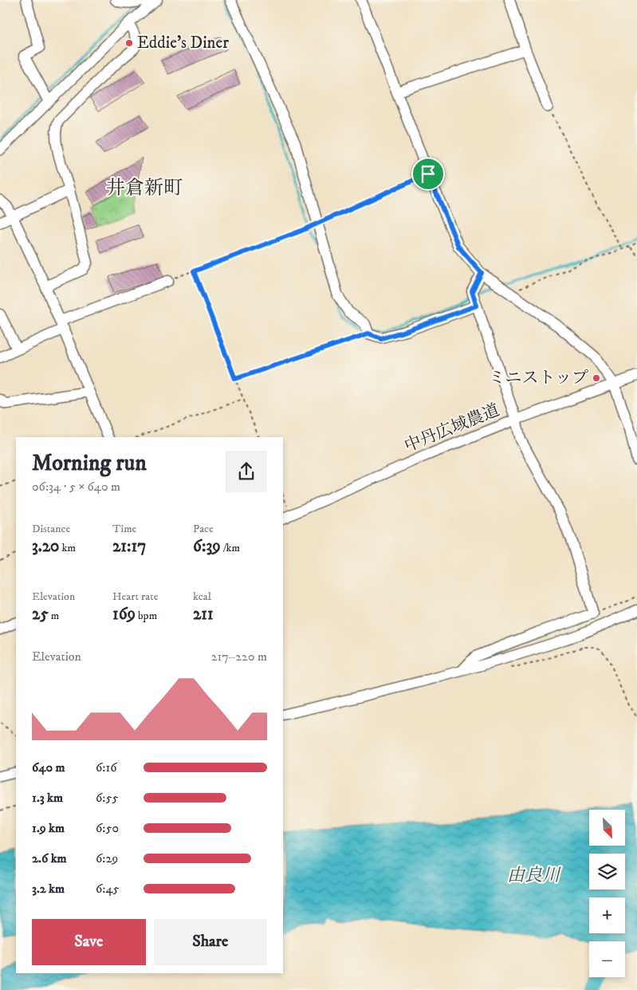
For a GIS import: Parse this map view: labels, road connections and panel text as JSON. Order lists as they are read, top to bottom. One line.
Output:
{"streets":{"street":["中丹広域農道"]},"districts":["井倉新町"],"water":["由良川"],"places":["Eddie's Diner","ミニストップ"],"north":"bottom right","page":{"heading":["Morning run","06:34 · 5 × 640 m"],"stats":[["Distance","3.20 km"],["Time","21:17"],["Pace","6:39 /km"],["Elevation","25 m"],["Heart rate","169 bpm"],["kcal","211"]],"chart":["Elevation","217–220 m"],"list":[{"name":"640 m","note":"6:16"},{"name":"1.3 km","note":"6:55"},{"name":"1.9 km","note":"6:50"},{"name":"2.6 km","note":"6:29"},{"name":"3.2 km","note":"6:45"}],"map_buttons":["+","−"],"buttons":["Save","Share"]}}
